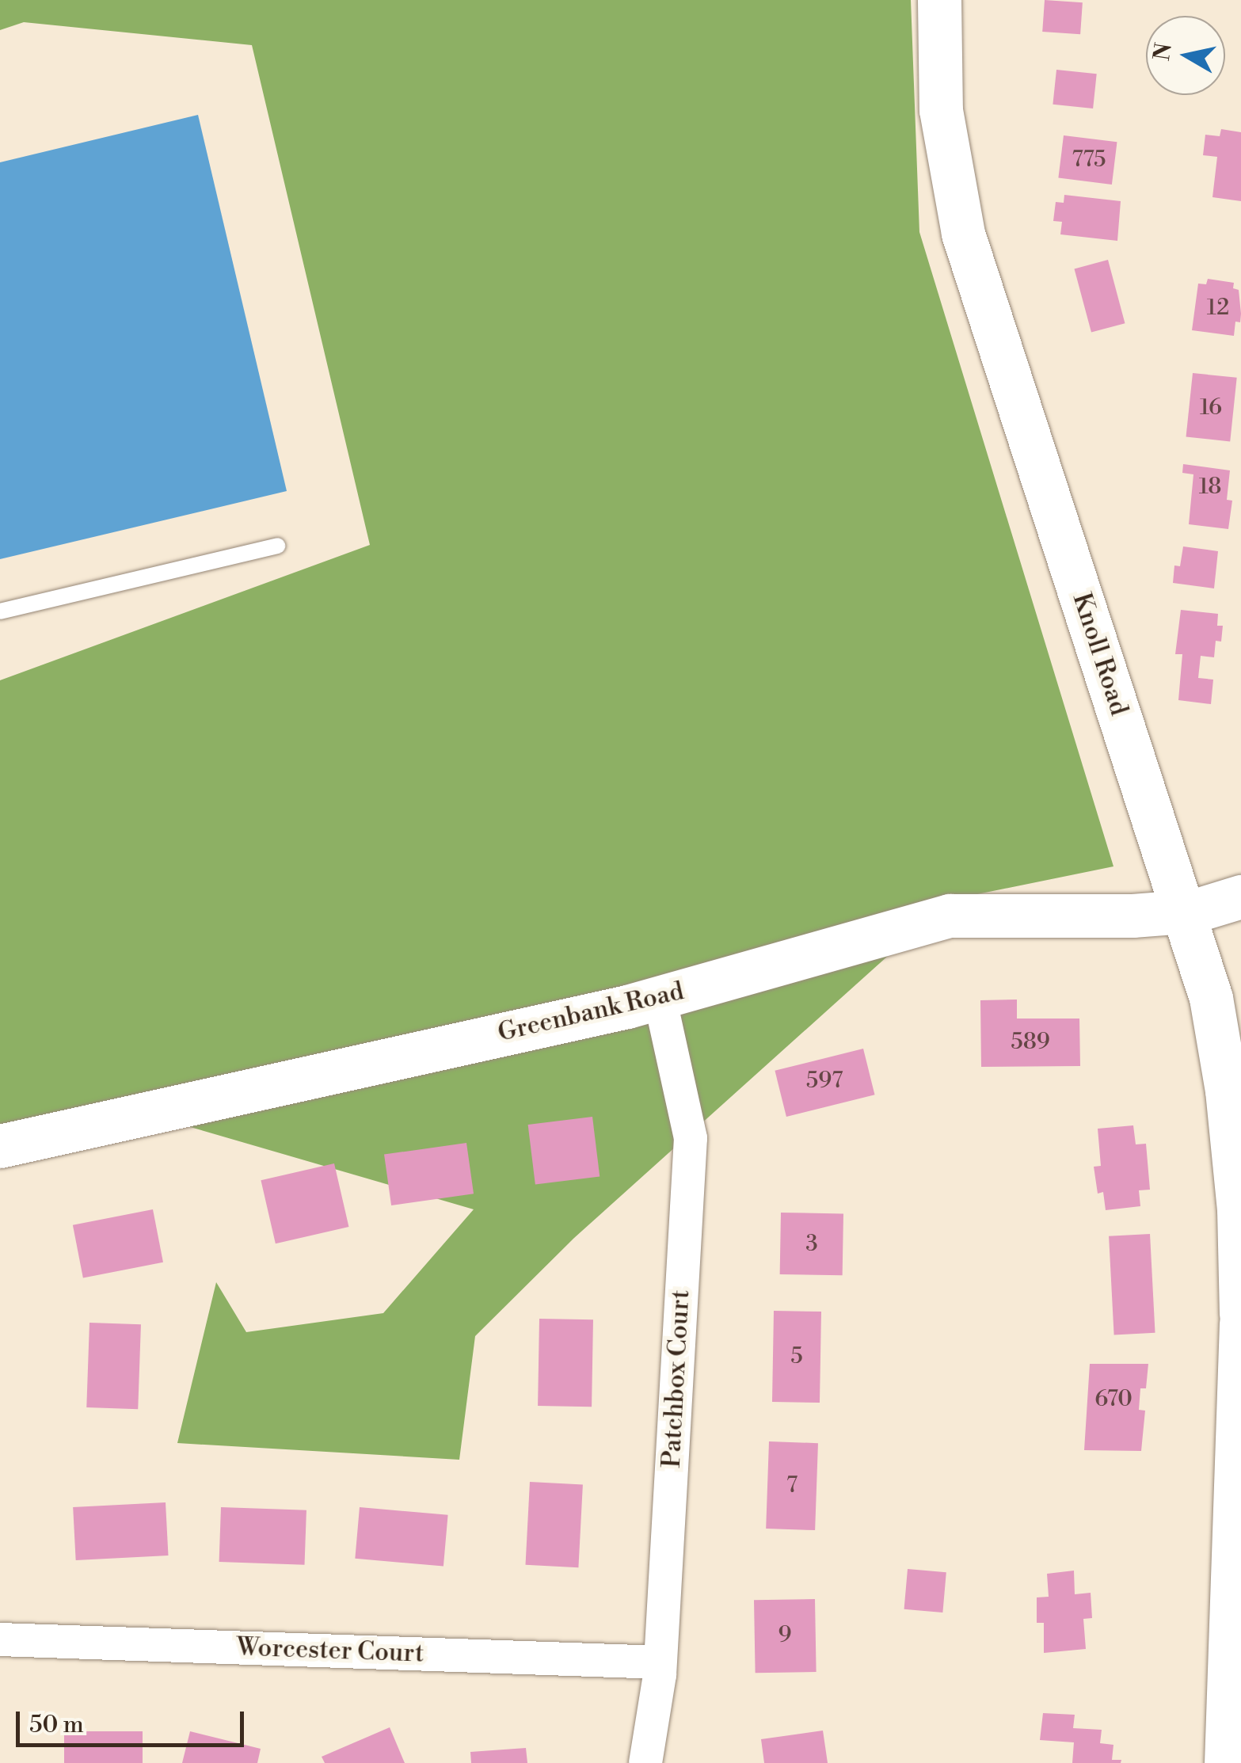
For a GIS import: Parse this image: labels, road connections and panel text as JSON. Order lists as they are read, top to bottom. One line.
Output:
{"streets":{"street":["Knoll Road","Greenbank Road","Patchbox Court","Worcester Court"]},"crossings":[["Knoll Road","Greenbank Road"],["Greenbank Road","Patchbox Court"],["Patchbox Court","Worcester Court"]],"house_numbers":["775","12","16","18","589","597","3","5","670","7","9"],"scale_bar":"50 m","north":"left"}
